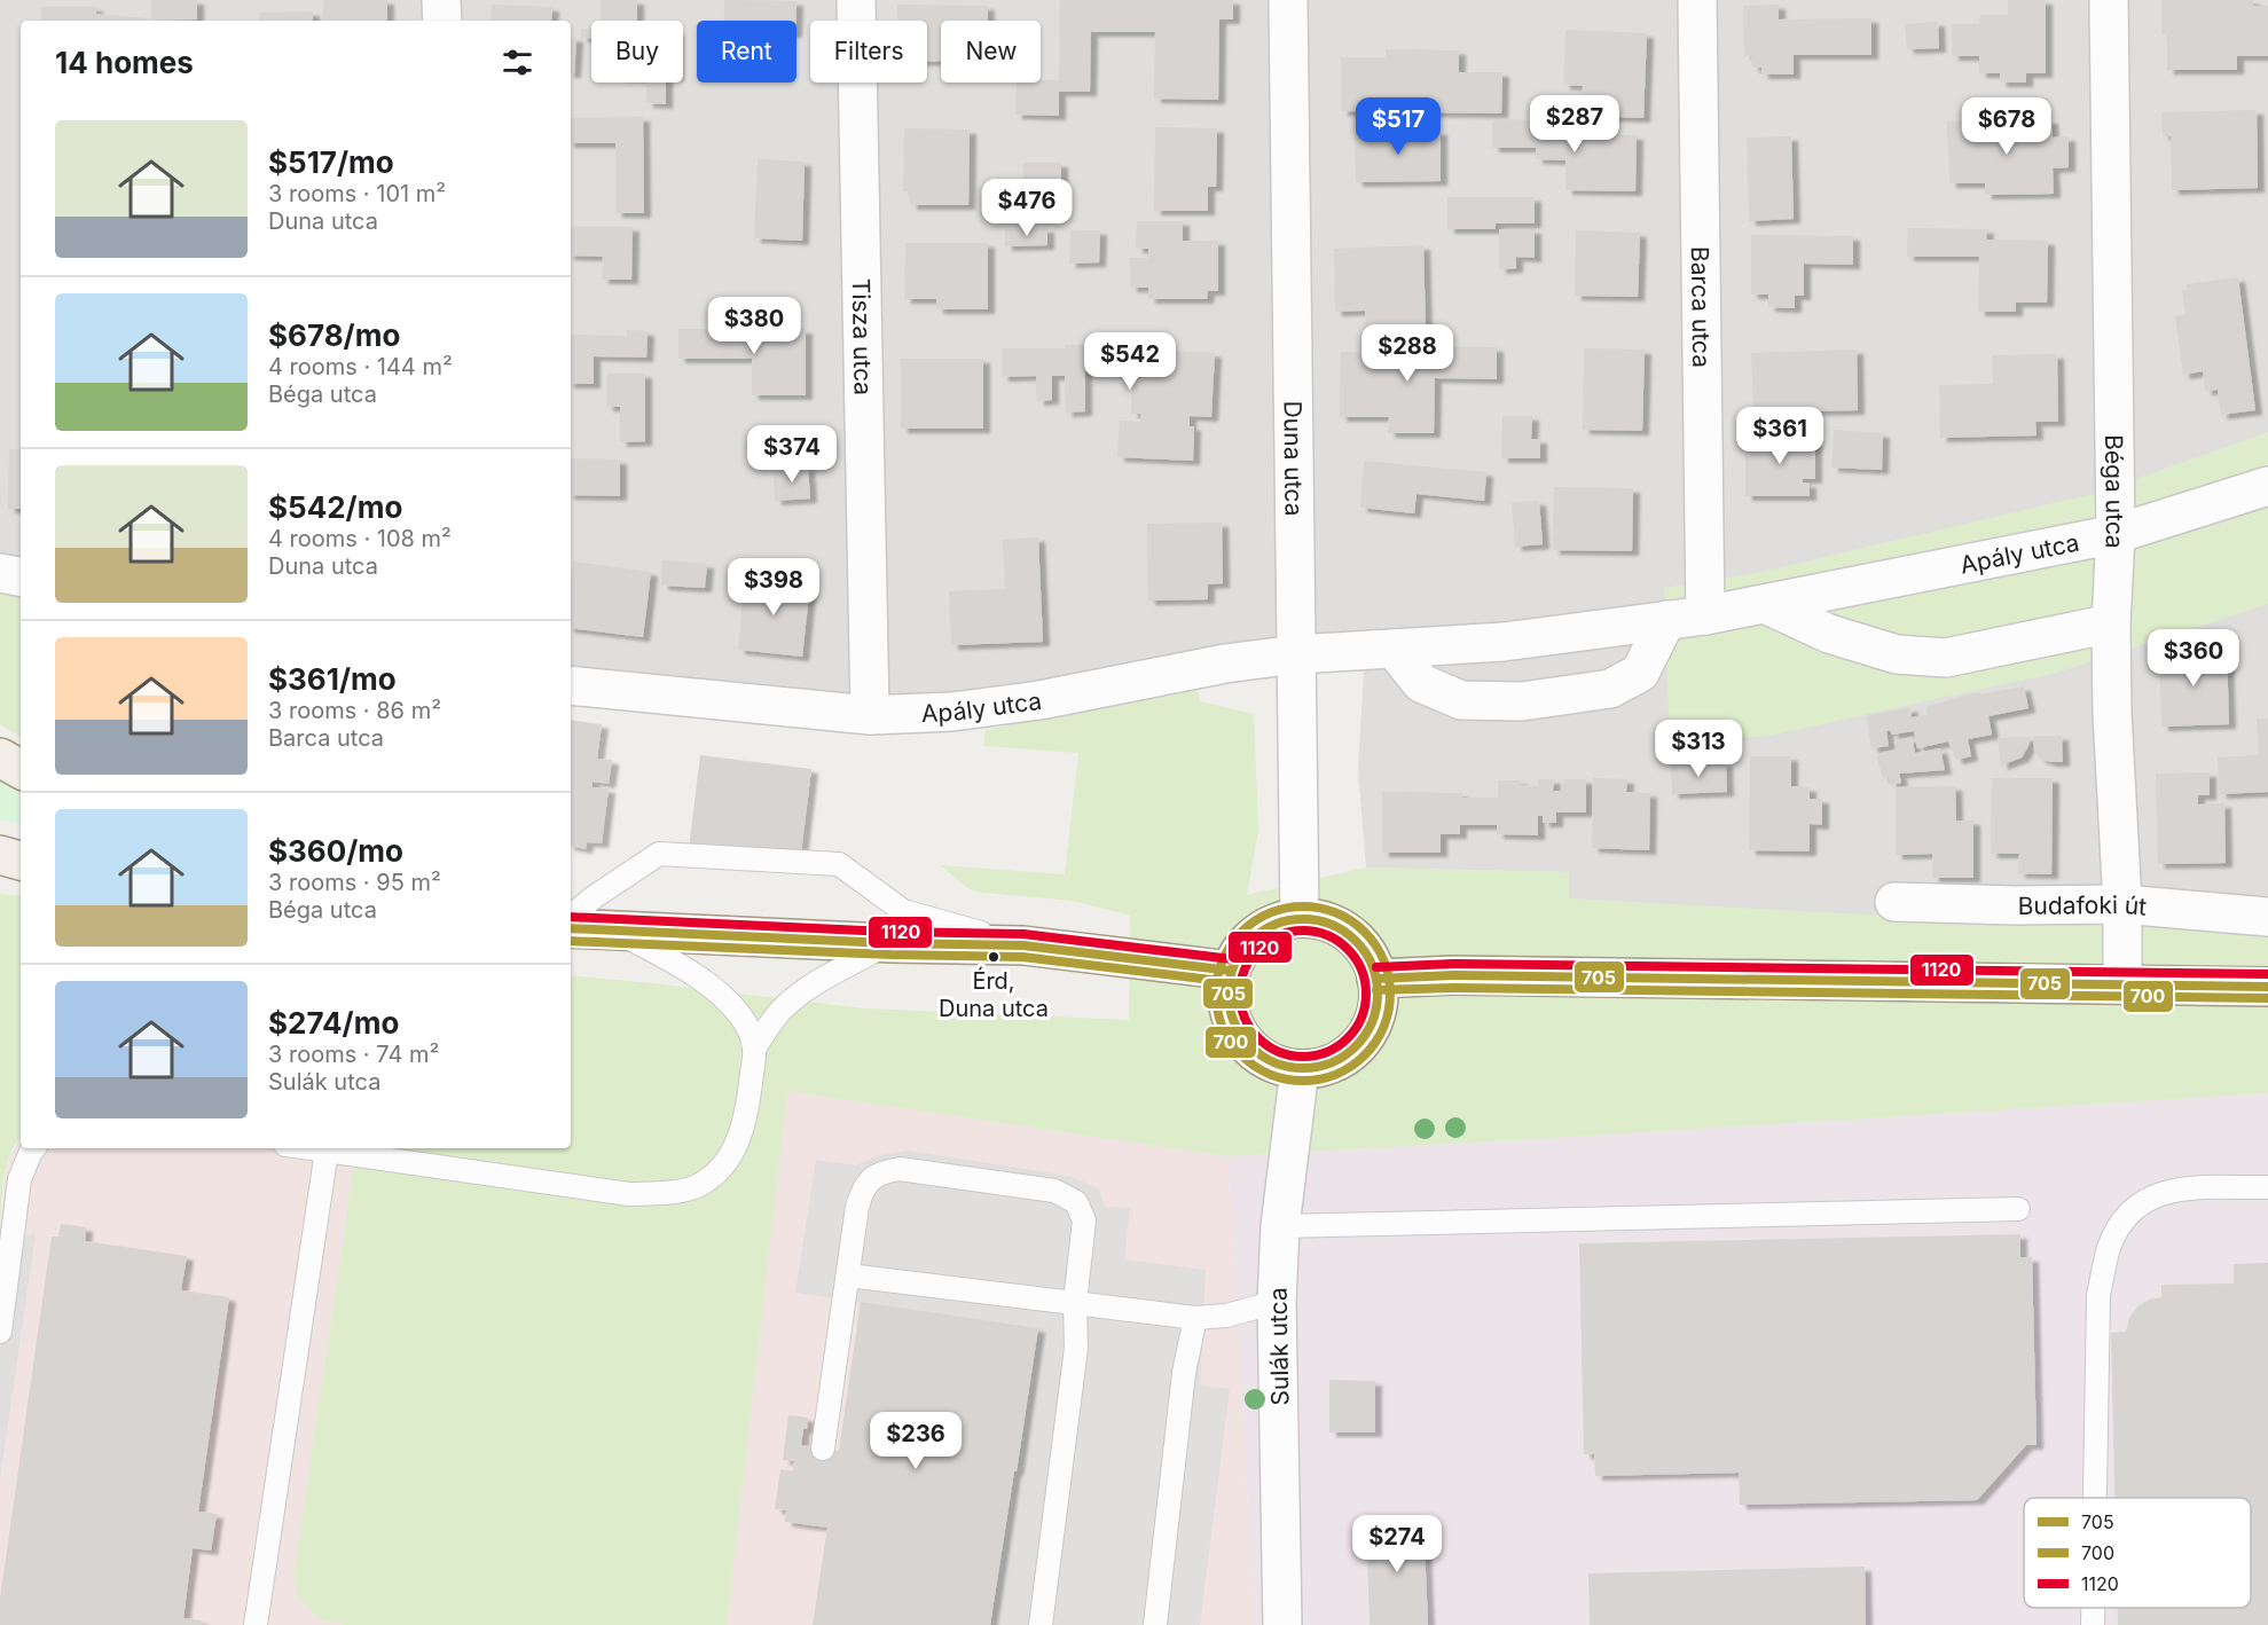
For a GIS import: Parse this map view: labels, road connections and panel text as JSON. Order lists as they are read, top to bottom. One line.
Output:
{"streets":{"street":["Barca utca","Tisza utca","Duna utca","Béga utca","Apály utca","Budafoki út","Sulák utca"]},"crossings":[["Barca utca","Apály utca"],["Tisza utca","Apály utca"],["Duna utca","Apály utca"],["Duna utca","Sulák utca"],["Béga utca","Apály utca"],["Béga utca","Budafoki út"]],"places":["Érd, Duna utca"],"lines":["transit line 700","transit line 1120","transit line 705"],"legend":["705","700","1120"],"page":{"chip":["Buy","Rent","Filters","New"],"heading":"14 homes","price":["$287","$517","$678","$476","$380","$288","$542","$361","$374","$398","$360","$313","$236","$274"],"list":[{"name":"$517/mo","note":"3 rooms · 101 m² · Duna utca"},{"name":"$678/mo","note":"4 rooms · 144 m² · Béga utca"},{"name":"$542/mo","note":"4 rooms · 108 m² · Duna utca"},{"name":"$361/mo","note":"3 rooms · 86 m² · Barca utca"},{"name":"$360/mo","note":"3 rooms · 95 m² · Béga utca"},{"name":"$274/mo","note":"3 rooms · 74 m² · Sulák utca"}]}}
